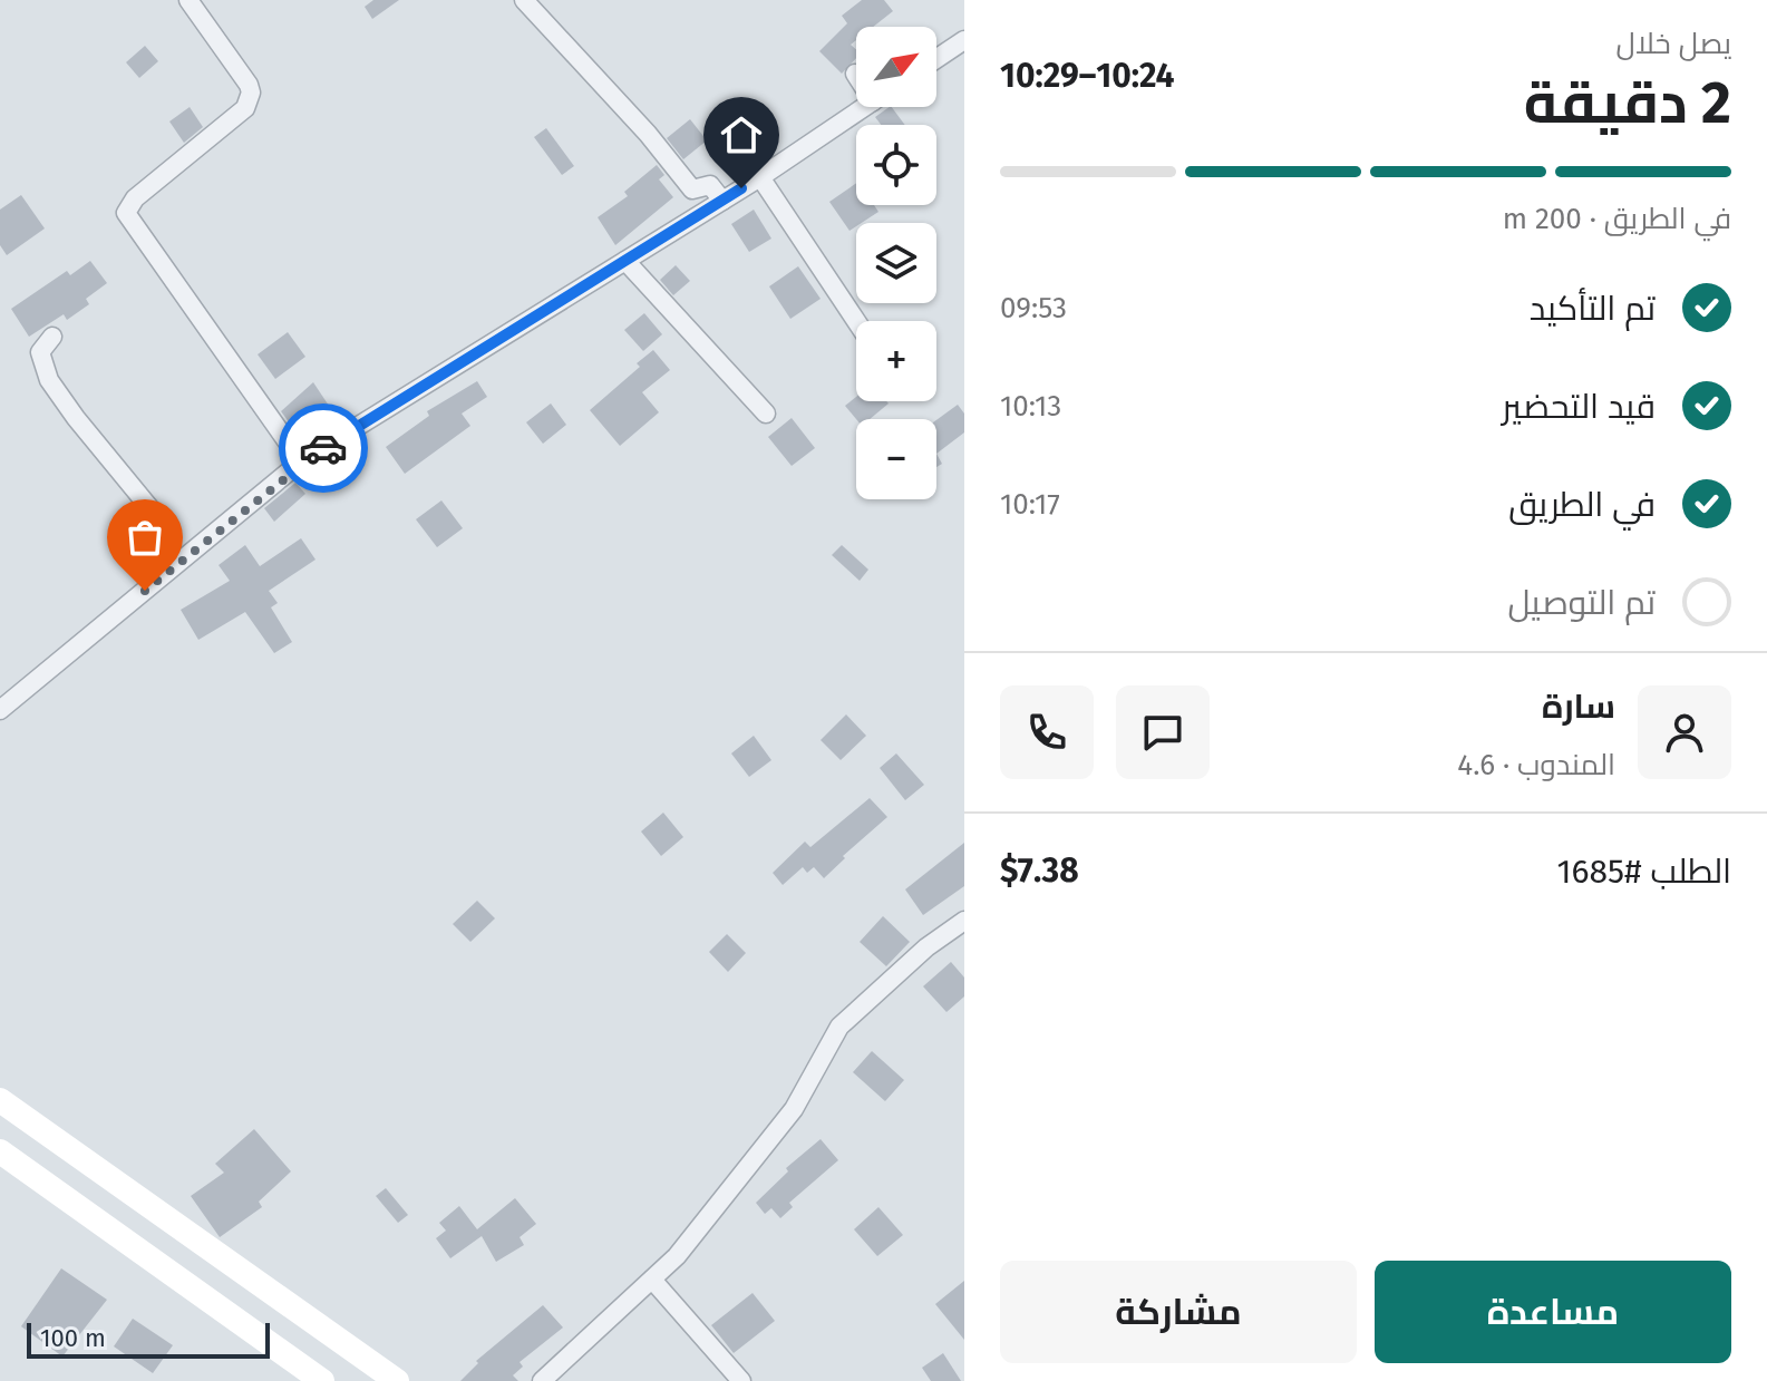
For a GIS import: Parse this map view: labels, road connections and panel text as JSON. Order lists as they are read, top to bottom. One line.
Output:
{"scale_bar":"100 m","north":"top right","page":{"heading":["2 دقيقة","يصل خلال","10:24–10:29"],"panel":["سارة","المندوب · 4.6","الطلب #1685","$7.38"],"map_buttons":["+","−"],"bar":"في الطريق · 200 m","list":[["تم التأكيد","09:53"],["قيد التحضير","10:13"],["في الطريق","10:17"],"تم التوصيل"],"buttons":["مساعدة","مشاركة"],"scale":"100 m"}}
